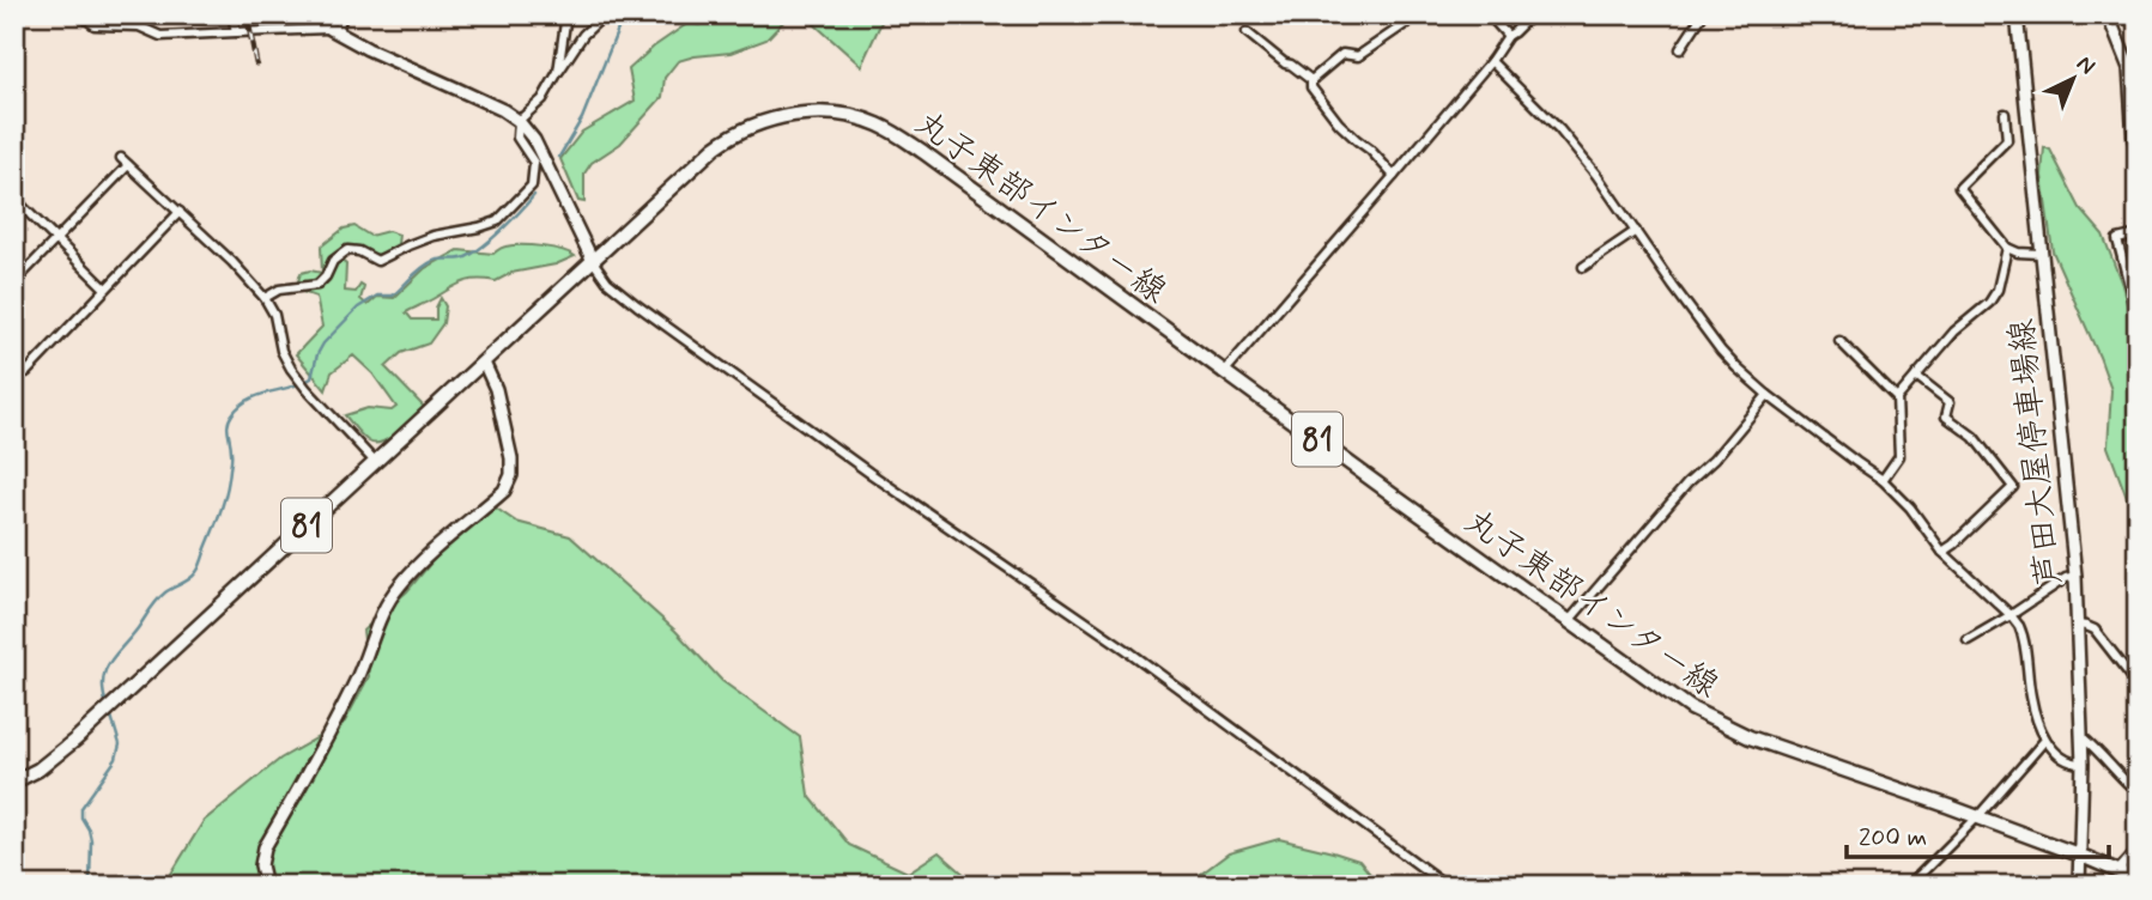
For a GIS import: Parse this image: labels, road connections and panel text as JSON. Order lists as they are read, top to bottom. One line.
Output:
{"streets":{"main road":["丸子東部インター線","81"],"street":["芦田大屋停車場線"]},"crossings":[["丸子東部インター線","芦田大屋停車場線"]],"scale_bar":"200 m","north":"top right"}
